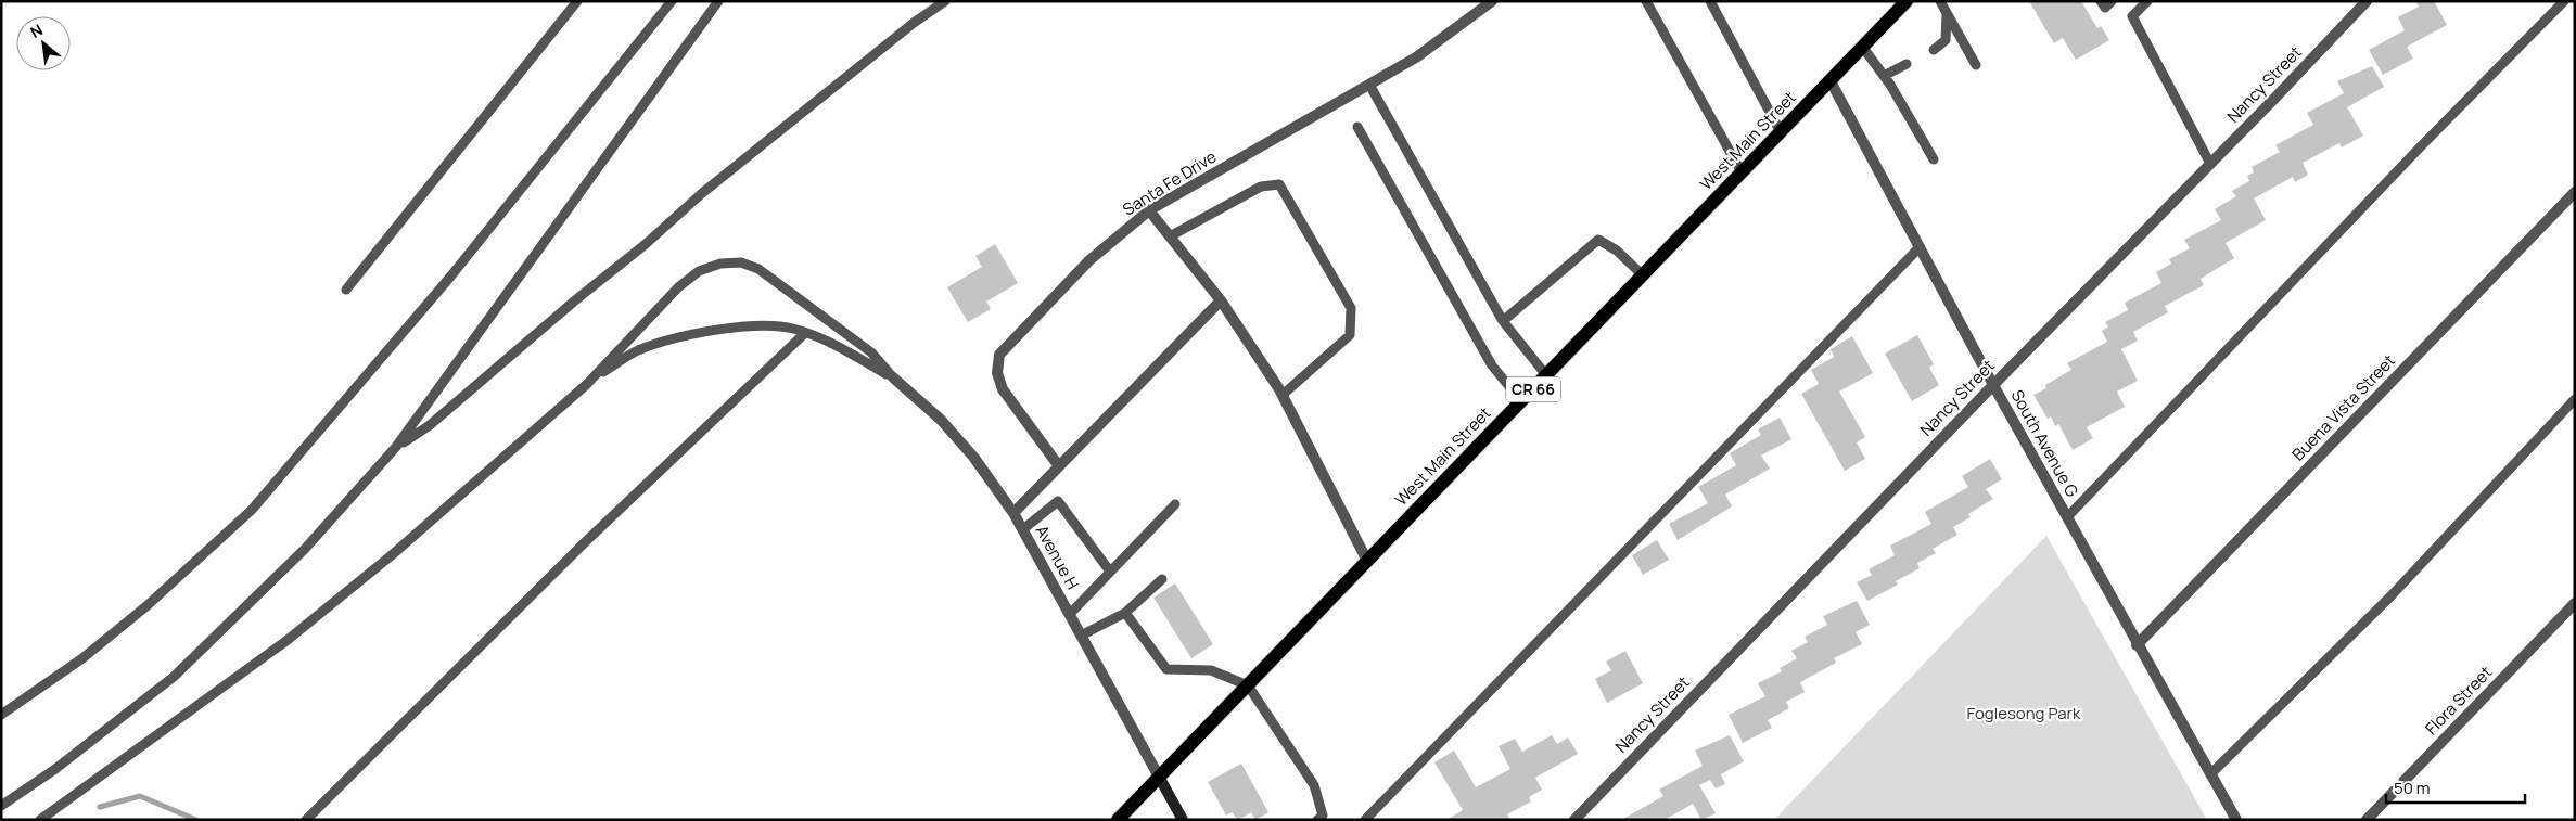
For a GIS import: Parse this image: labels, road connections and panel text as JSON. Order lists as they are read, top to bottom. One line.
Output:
{"streets":{"main road":["West Main Street","CR 66"],"street":["Nancy Street","Santa Fe Drive","Buena Vista Street","South Avenue G","Avenue H","Flora Street"]},"crossings":[["Nancy Street","South Avenue G"],["West Main Street","South Avenue G"],["West Main Street","Avenue H"],["Buena Vista Street","South Avenue G"]],"parks":["Foglesong Park"],"scale_bar":"50 m","north":"top left"}
